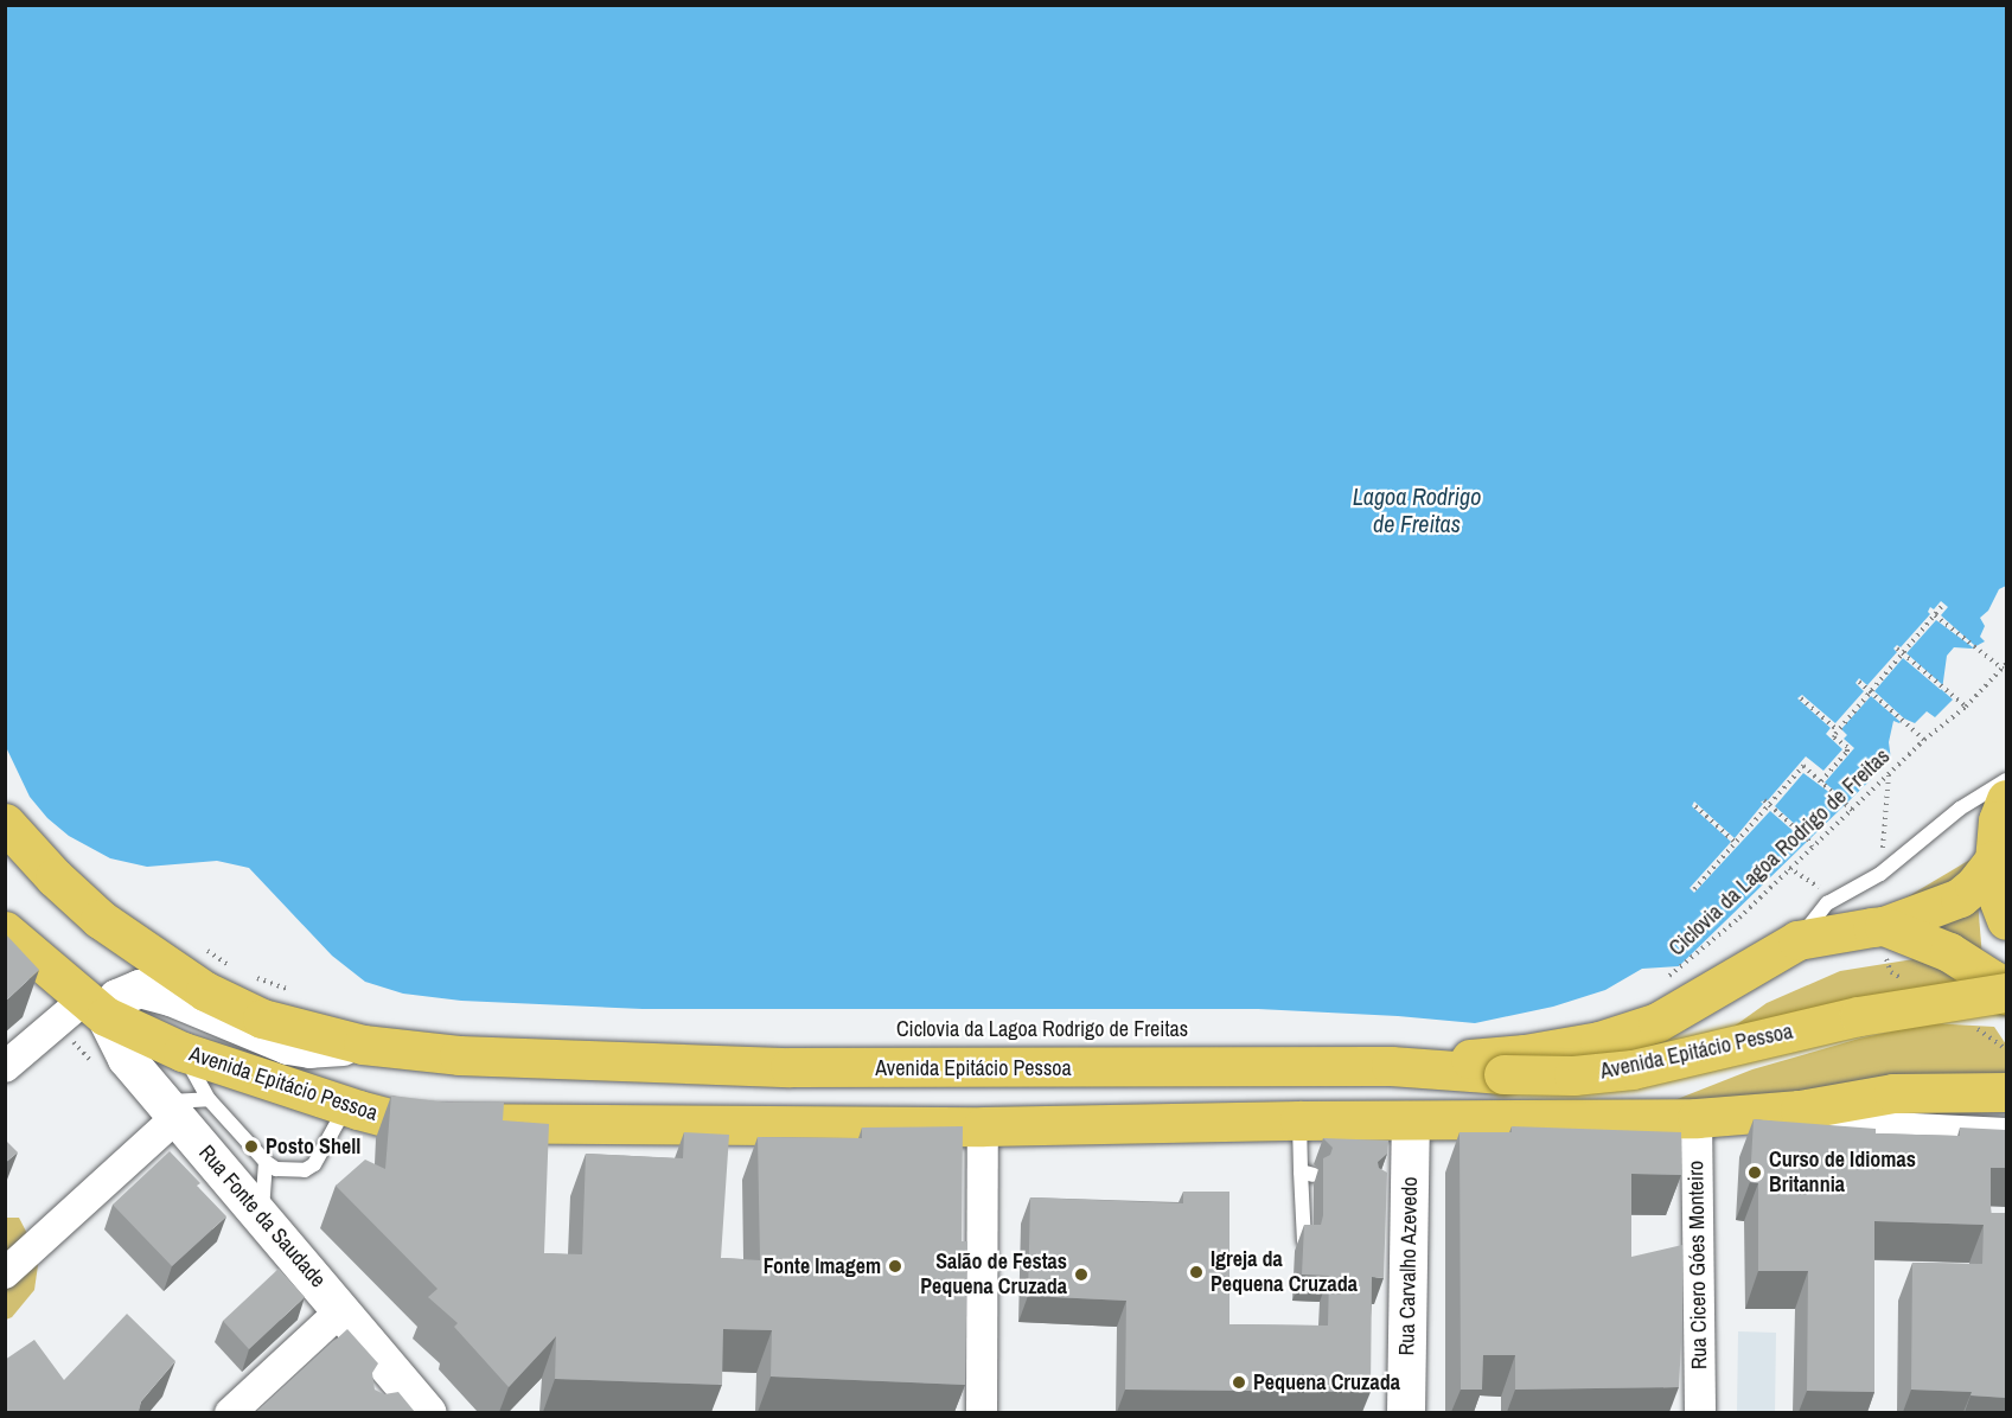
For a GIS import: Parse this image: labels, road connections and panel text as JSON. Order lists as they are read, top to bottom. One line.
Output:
{"streets":{"highway":["Avenida Epitácio Pessoa"],"street":["Rua Fonte da Saudade","Rua Cicero Góes Monteiro","Rua Carvalho Azevedo"],"path":["Ciclovia da Lagoa Rodrigo de Freitas"]},"crossings":[["Avenida Epitácio Pessoa","Rua Fonte da Saudade"],["Avenida Epitácio Pessoa","Rua Cicero Góes Monteiro"],["Avenida Epitácio Pessoa","Rua Carvalho Azevedo"]],"water":["Lagoa Rodrigo de Freitas"],"places":["Posto Shell","Curso de Idiomas Britannia","Fonte Imagem","Igreja da Pequena Cruzada","Salão de Festas Pequena Cruzada","Pequena Cruzada"]}
